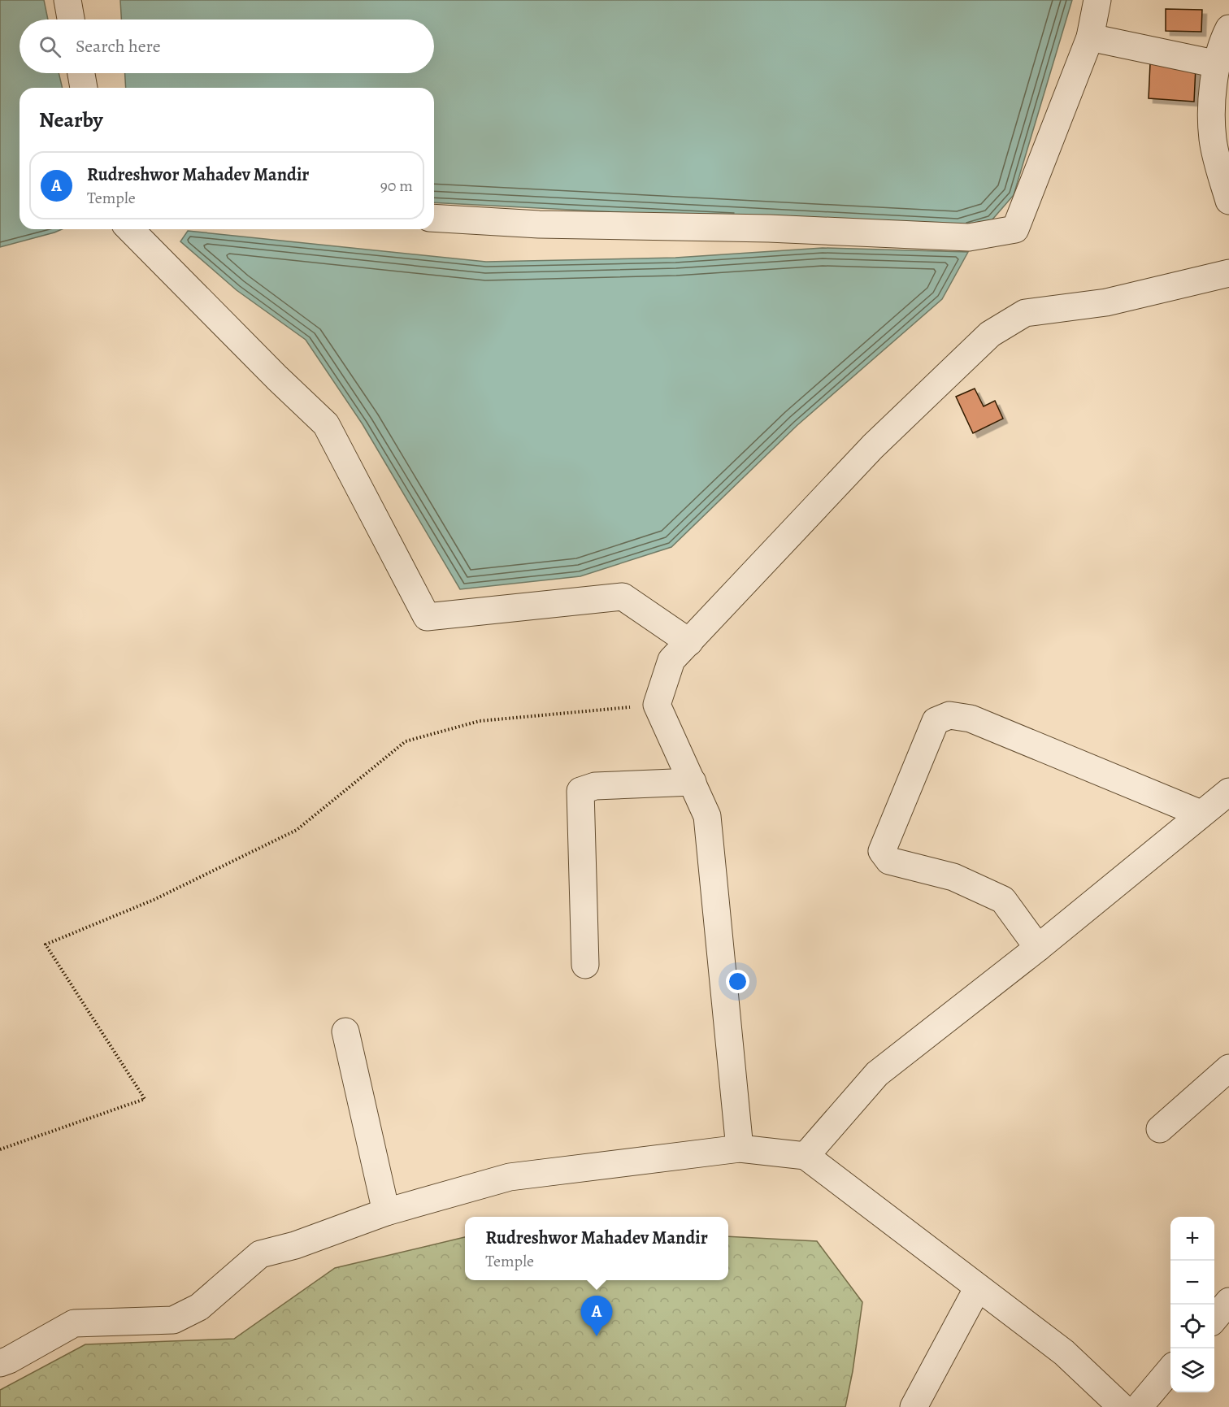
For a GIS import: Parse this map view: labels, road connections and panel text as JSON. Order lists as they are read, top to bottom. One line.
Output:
{"page":{"search":"Search here","heading":"Nearby","list":[{"mark":"A","name":"Rudreshwor Mahadev Mandir","note":"Temple","value":"90 m"}],"map_buttons":["+","−"],"popup":["Rudreshwor Mahadev Mandir","Temple"],"pins":"A"}}
